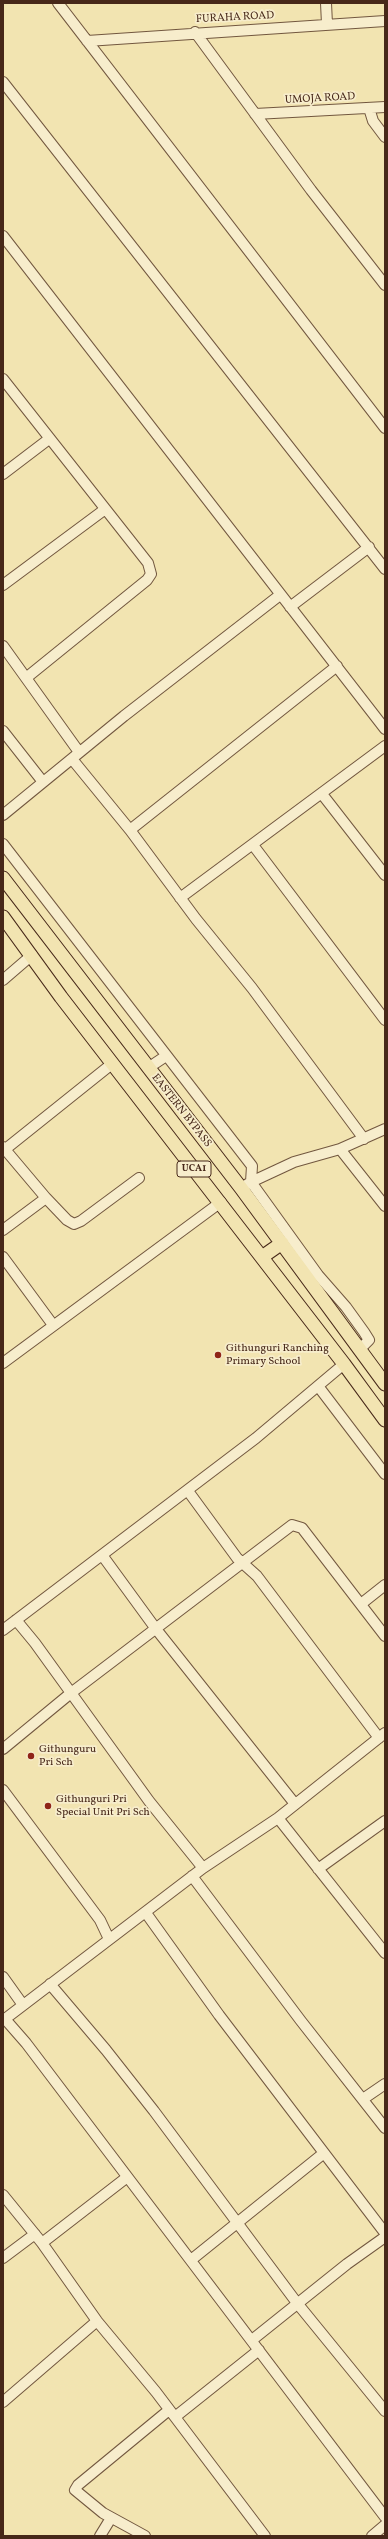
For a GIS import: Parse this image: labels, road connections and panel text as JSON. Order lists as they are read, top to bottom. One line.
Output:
{"streets":{"main road":["EASTERN BYPASS","UCA1"],"street":["FURAHA ROAD","UMOJA ROAD"]},"places":["Githunguri Ranching Primary School","Githunguru Pri Sch","Githunguri Pri Special Unit Pri Sch"]}
